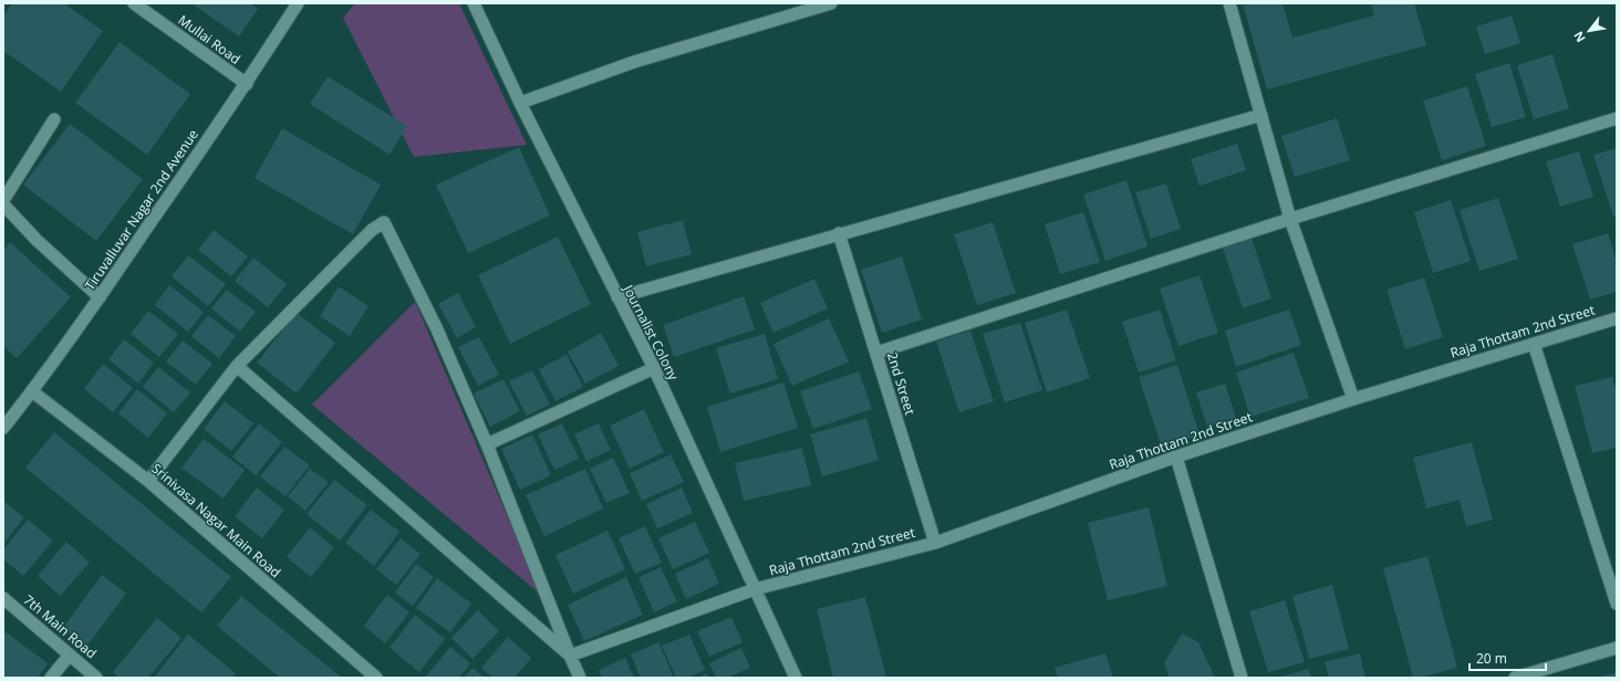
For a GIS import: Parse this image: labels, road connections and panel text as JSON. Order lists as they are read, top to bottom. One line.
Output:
{"streets":{"street":["Mullai Road","Tiruvalluvar Nagar 2nd Avenue","Raja Thottam 2nd Street","Journalist Colony","2nd Street","Srinivasa Nagar Main Road","7th Main Road"]},"crossings":[["Mullai Road","Tiruvalluvar Nagar 2nd Avenue"],["Tiruvalluvar Nagar 2nd Avenue","Srinivasa Nagar Main Road"],["Raja Thottam 2nd Street","Journalist Colony"],["Raja Thottam 2nd Street","2nd Street"]],"scale_bar":"20 m","north":"bottom left"}
